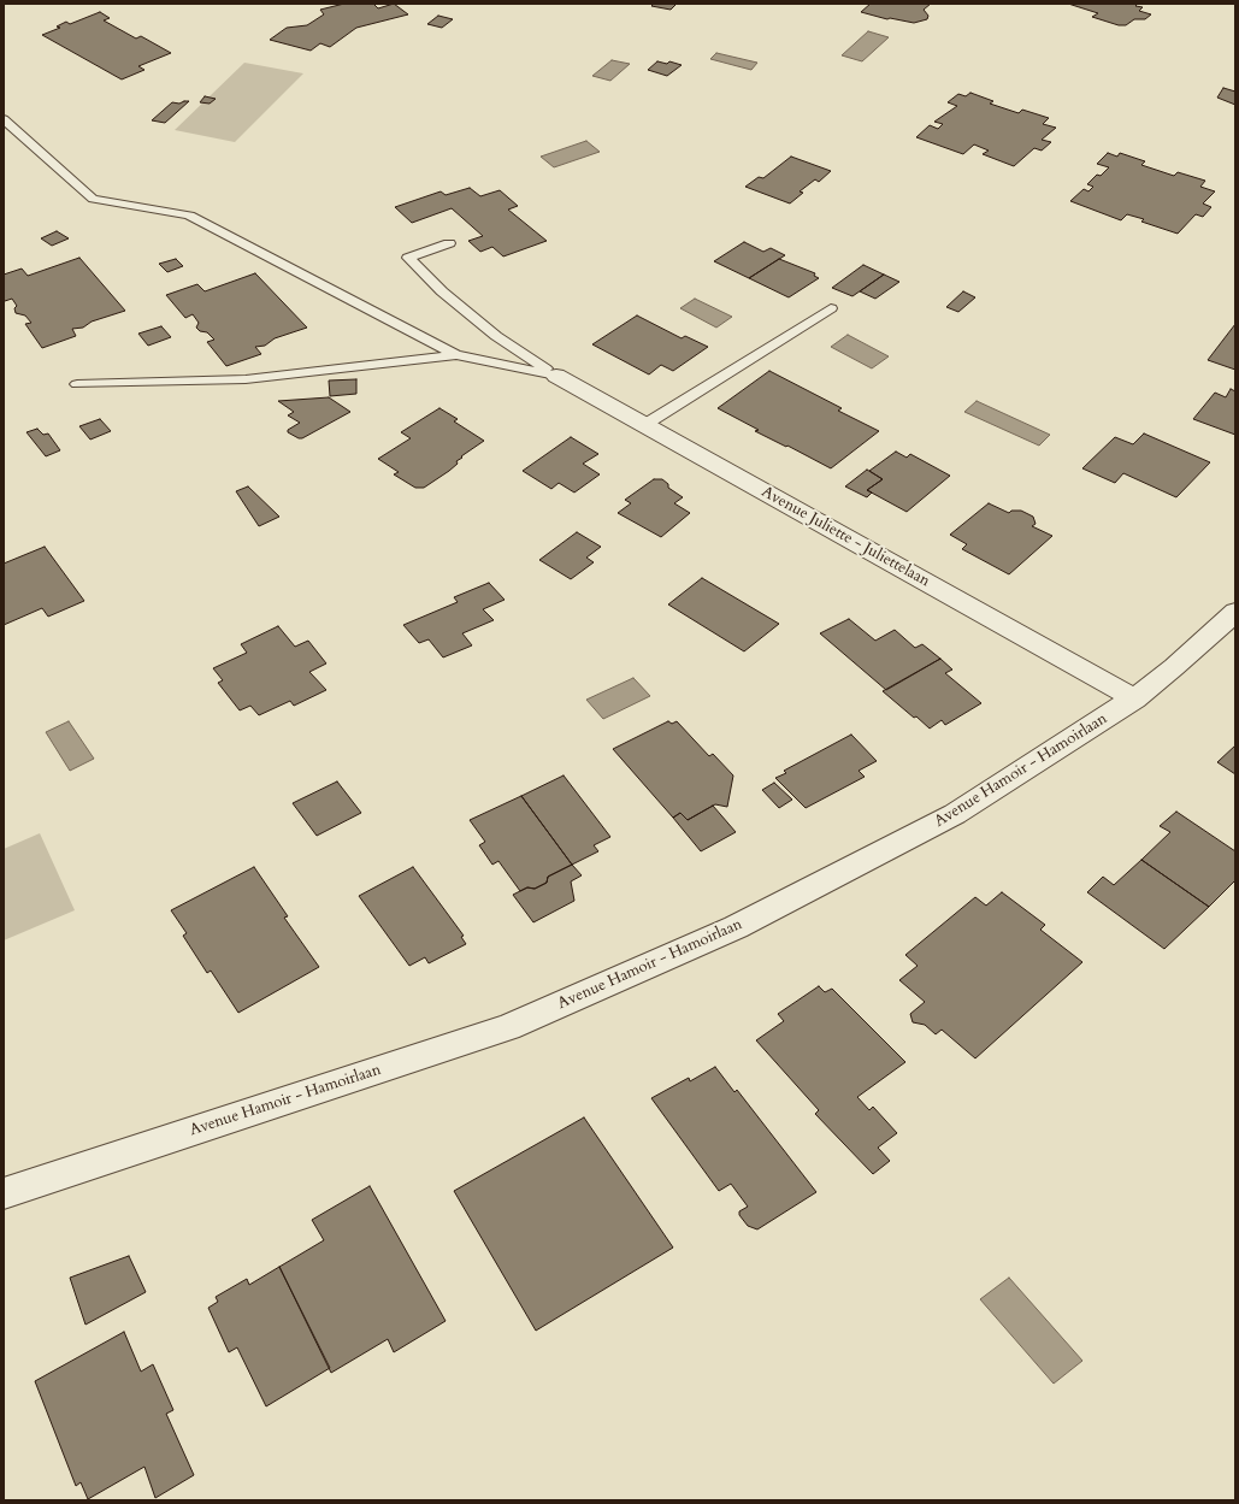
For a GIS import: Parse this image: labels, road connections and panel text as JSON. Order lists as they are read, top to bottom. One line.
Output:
{"streets":{"street":["Avenue Juliette - Juliettelaan","Avenue Hamoir - Hamoirlaan"]},"crossings":[["Avenue Juliette - Juliettelaan","Avenue Hamoir - Hamoirlaan"]]}
